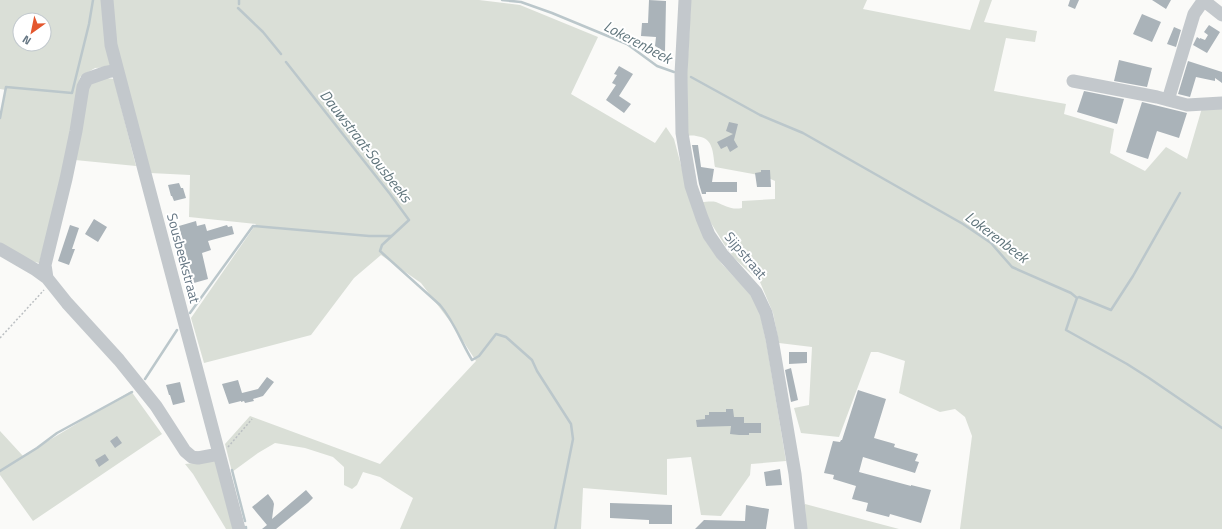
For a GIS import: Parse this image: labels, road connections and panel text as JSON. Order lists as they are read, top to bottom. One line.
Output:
{"streets":{"street":["Sijpstraat","Sousbeekstraat"]},"water":["Lokerenbeek","Dauwstraat-Sousbeeks"],"north":"bottom left"}
